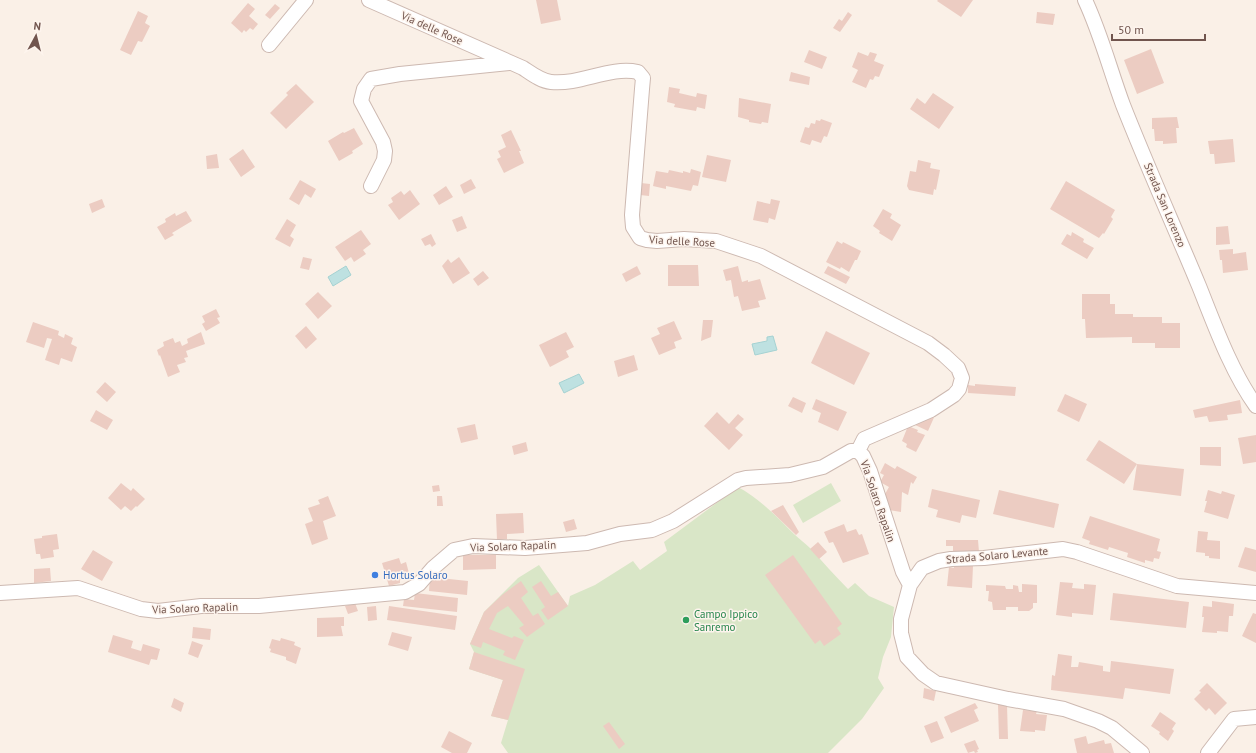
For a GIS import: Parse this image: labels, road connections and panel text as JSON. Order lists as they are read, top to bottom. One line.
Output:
{"streets":{"street":["Via delle Rose","Strada San Lorenzo","Via Solaro Rapalin","Strada Solaro Levante"]},"crossings":[["Via delle Rose","Via Solaro Rapalin"],["Via Solaro Rapalin","Strada Solaro Levante"]],"places":["Hortus Solaro","Campo Ippico Sanremo"],"scale_bar":"50 m","north":"top"}
